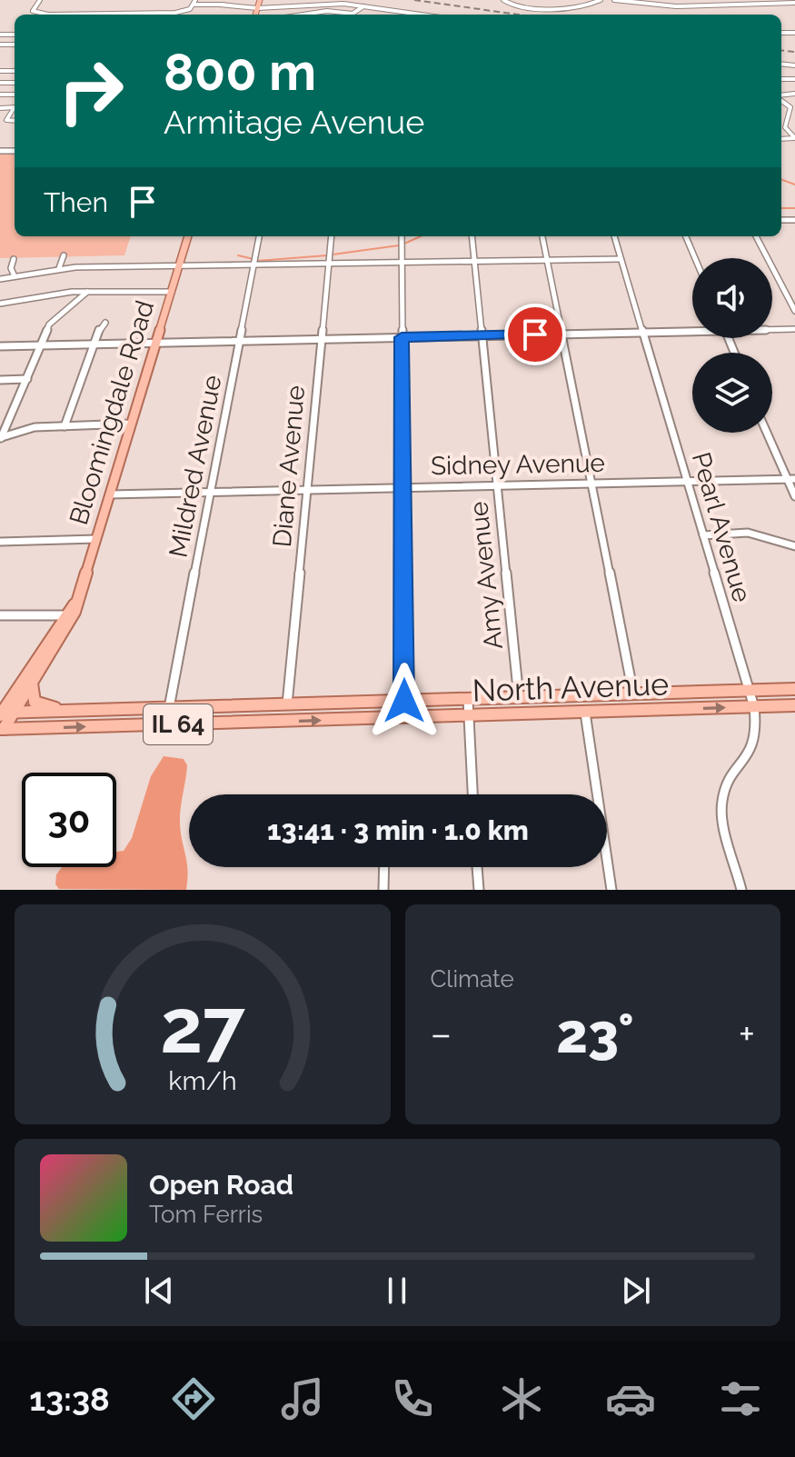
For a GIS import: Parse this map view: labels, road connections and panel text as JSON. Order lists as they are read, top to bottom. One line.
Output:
{"streets":{"main road":["Bloomingdale Road","North Avenue","IL 64"],"street":["Sidney Avenue","Mildred Avenue","Diane Avenue","Pearl Avenue","Amy Avenue"]},"crossings":[["Bloomingdale Road","Sidney Avenue"],["Bloomingdale Road","North Avenue"],["Sidney Avenue","Mildred Avenue"],["Sidney Avenue","Diane Avenue"],["Sidney Avenue","Pearl Avenue"],["Sidney Avenue","Amy Avenue"],["Mildred Avenue","North Avenue"],["Diane Avenue","North Avenue"],["Pearl Avenue","North Avenue"],["Amy Avenue","North Avenue"]],"page":{"turn":["800 m","Armitage Avenue"],"then":"Then","limit":"30","trip":"13:41 · 3 min · 1.0 km","tile":"Climate","heat":["−","23°","+"],"song":["Open Road","Tom Ferris"],"tabs":"13:38","gauge":["27","km/h"]}}
